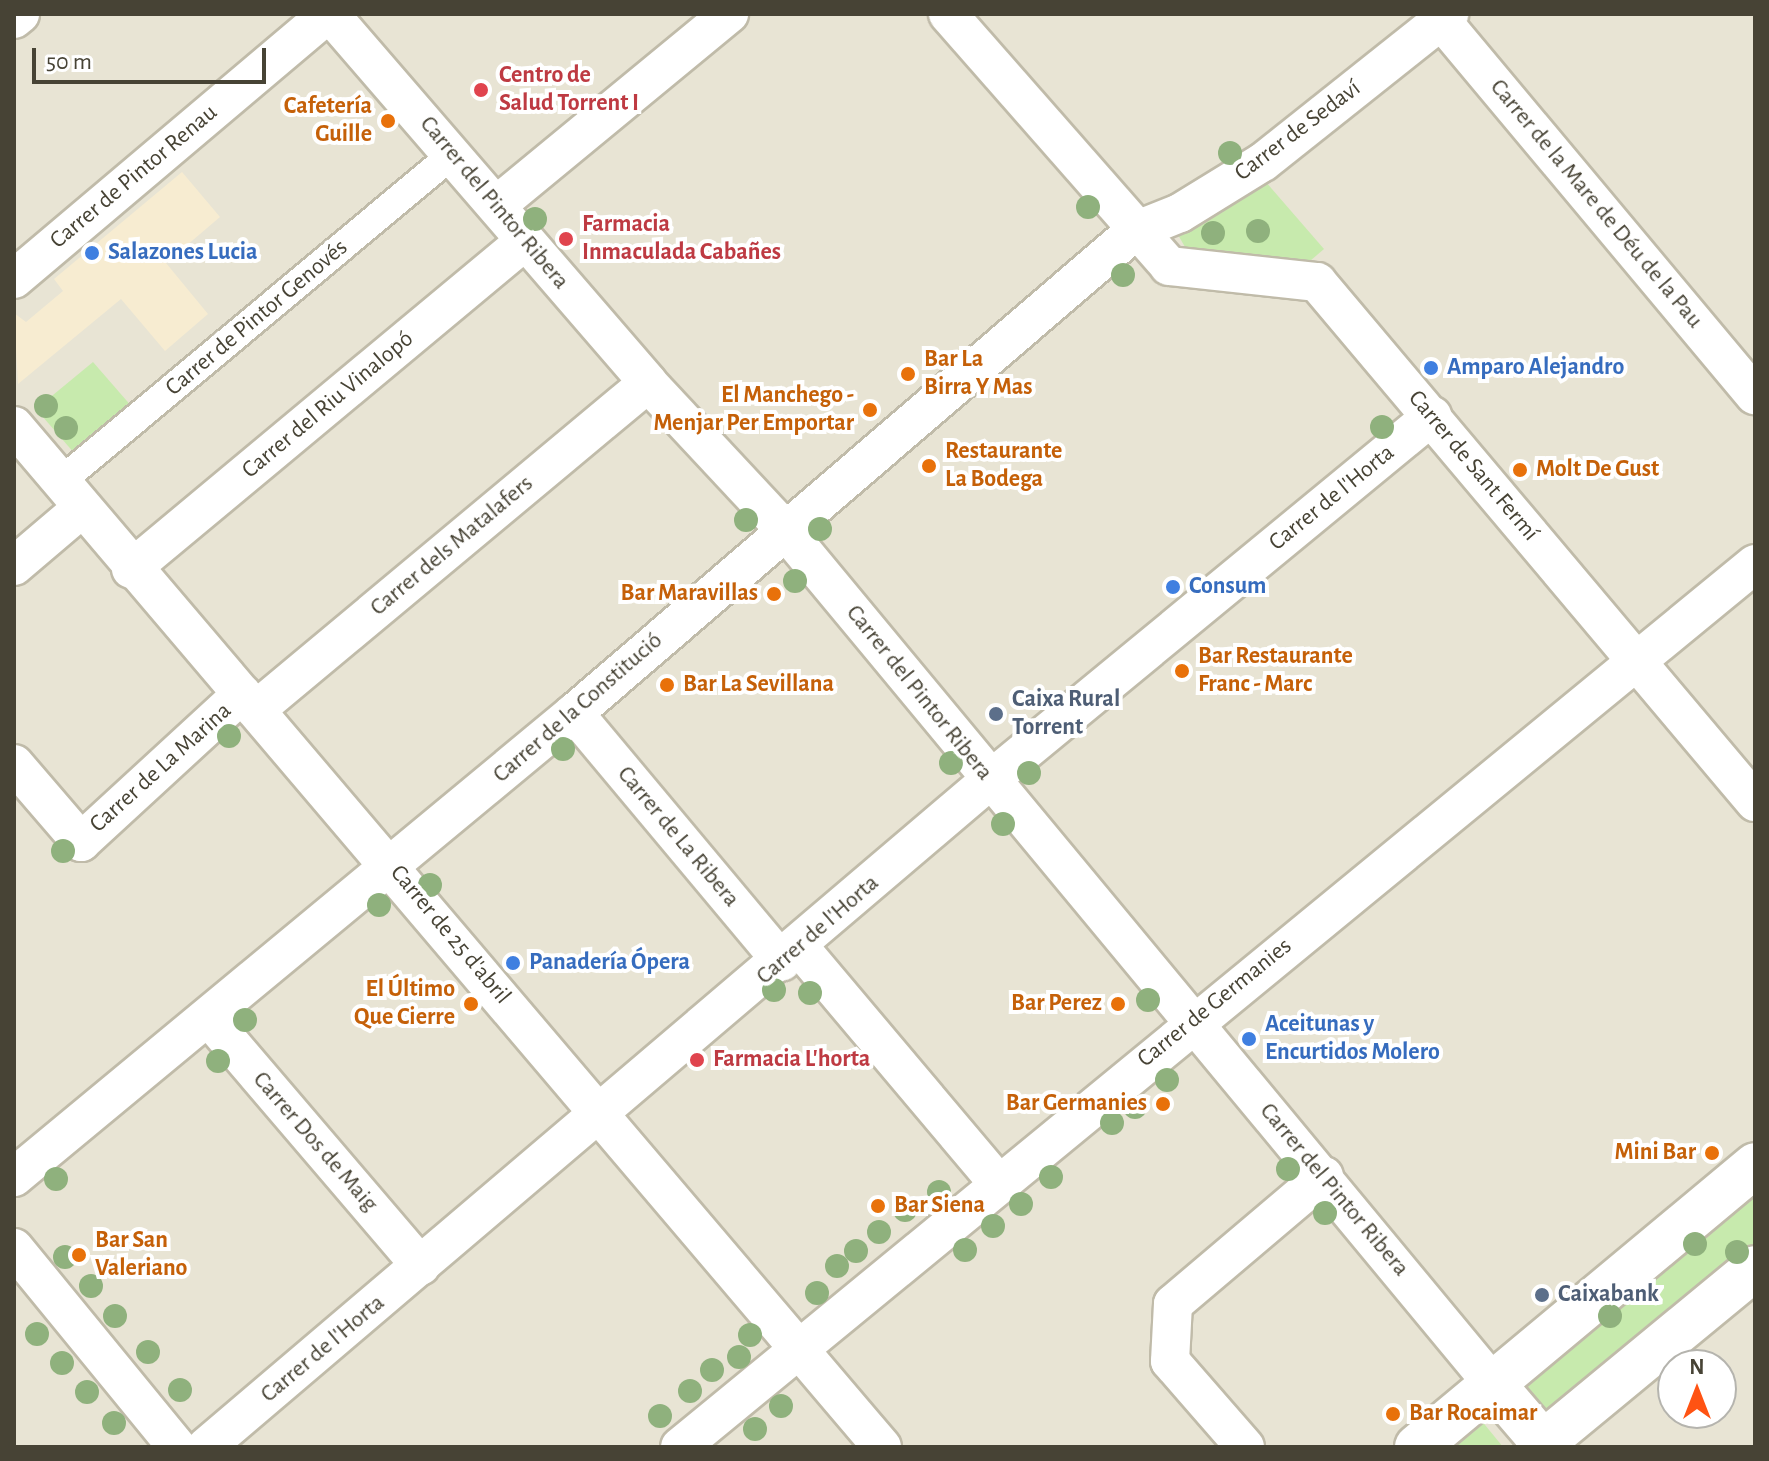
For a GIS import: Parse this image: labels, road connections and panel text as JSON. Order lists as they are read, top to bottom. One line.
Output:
{"streets":{"street":["Carrer de Sedaví","Carrer de Pintor Renau","Carrer del Pintor Ribera","Carrer de la Mare de Déu de la Pau","Carrer de Pintor Genovés","Carrer del Riu Vinalopó","Carrer de Sant Fermí","Carrer de l'Horta","Carrer dels Matalafers","Carrer de la Constitució","Carrer de La Marina","Carrer de La Ribera","Carrer de 25 d'abril","Carrer de Germanies","Carrer Dos de Maig"]},"crossings":[["Carrer de Sedaví","Carrer de la Mare de Déu de la Pau"],["Carrer de Sedaví","Carrer de Sant Fermí"],["Carrer de Sedaví","Carrer de la Constitució"],["Carrer de Pintor Renau","Carrer del Pintor Ribera"],["Carrer del Pintor Ribera","Carrer de Pintor Genovés"],["Carrer del Pintor Ribera","Carrer del Riu Vinalopó"],["Carrer del Pintor Ribera","Carrer de l'Horta"],["Carrer del Pintor Ribera","Carrer dels Matalafers"],["Carrer del Pintor Ribera","Carrer de la Constitució"],["Carrer del Pintor Ribera","Carrer de Germanies"],["Carrer de Pintor Genovés","Carrer de 25 d'abril"],["Carrer del Riu Vinalopó","Carrer de 25 d'abril"],["Carrer de Sant Fermí","Carrer de l'Horta"],["Carrer de Sant Fermí","Carrer de la Constitució"],["Carrer de Sant Fermí","Carrer de Germanies"],["Carrer de l'Horta","Carrer de La Ribera"],["Carrer de l'Horta","Carrer de 25 d'abril"],["Carrer de l'Horta","Carrer Dos de Maig"],["Carrer dels Matalafers","Carrer de La Marina"],["Carrer dels Matalafers","Carrer de 25 d'abril"],["Carrer de la Constitució","Carrer de La Ribera"],["Carrer de la Constitució","Carrer de 25 d'abril"],["Carrer de la Constitució","Carrer Dos de Maig"],["Carrer de La Marina","Carrer de 25 d'abril"],["Carrer de La Ribera","Carrer de Germanies"],["Carrer de 25 d'abril","Carrer de Germanies"]],"places":["Centro de Salud Torrent I","Cafetería Guille","Farmacia Inmaculada Cabañes","Salazones Lucia","Amparo Alejandro","Bar La Birra Y Mas","El Manchego - Menjar Per Emportar","Restaurante La Bodega","Molt De Gust","Consum","Bar Maravillas","Bar Restaurante Franc - Marc","Bar La Sevillana","Caixa Rural Torrent","Panadería Ópera","El Último Que Cierre","Bar Perez","Aceitunas y Encurtidos Molero","Farmacia L'horta","Bar Germanies","Mini Bar","Bar Siena","Bar San Valeriano","Caixabank","Bar Rocaimar"],"scale_bar":"50 m","north":"top"}
